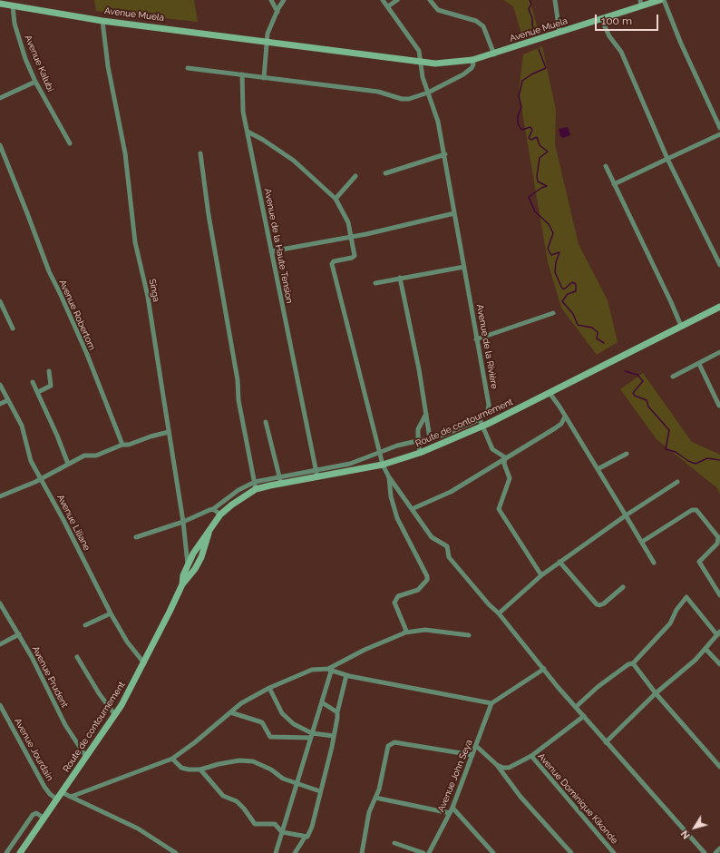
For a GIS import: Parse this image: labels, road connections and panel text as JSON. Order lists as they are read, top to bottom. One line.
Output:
{"streets":{"street":["Avenue Muela","Avenue Kalubi","Avenue de la Haute Tension","Singa","Avenue Robertom","Avenue de la Rivière","Route de contournement","Avenue Liliane","Avenue Prudent","Avenue Jourdain","Avenue John Seya","Avenue Dominique Kikonde"]},"crossings":[["Avenue Muela","Avenue Kalubi"],["Avenue Muela","Singa"],["Avenue Muela","Avenue de la Rivière"],["Avenue de la Haute Tension","Route de contournement"],["Singa","Route de contournement"],["Route de contournement","Avenue Liliane"],["Route de contournement","Avenue Prudent"],["Route de contournement","Avenue Jourdain"]],"scale_bar":"100 m","north":"bottom left"}
